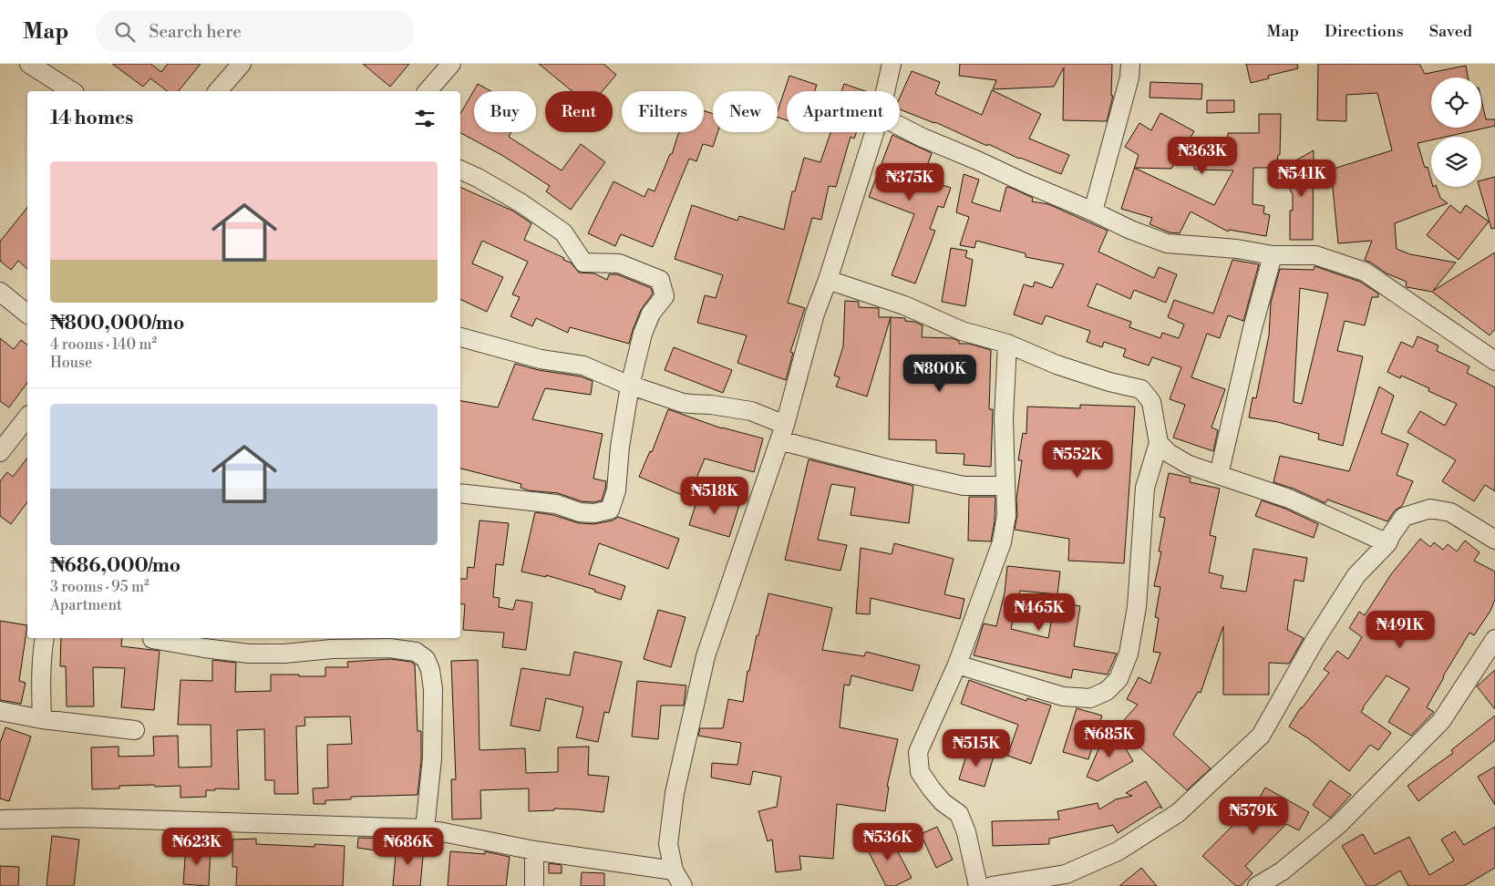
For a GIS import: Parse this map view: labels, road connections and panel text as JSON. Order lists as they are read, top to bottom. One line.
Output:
{"page":{"header":"Map","search":"Search here","nav":["Map","Directions","Saved"],"chip":["Buy","Rent","Filters","New","Apartment"],"heading":"14 homes","price":["₦363K","₦541K","₦375K","₦800K","₦552K","₦518K","₦465K","₦491K","₦685K","₦515K","₦579K","₦536K","₦623K","₦686K"],"list":[{"name":"₦800,000/mo","note":"4 rooms · 140 m² · House"},{"name":"₦686,000/mo","note":"3 rooms · 95 m² · Apartment"}]}}
